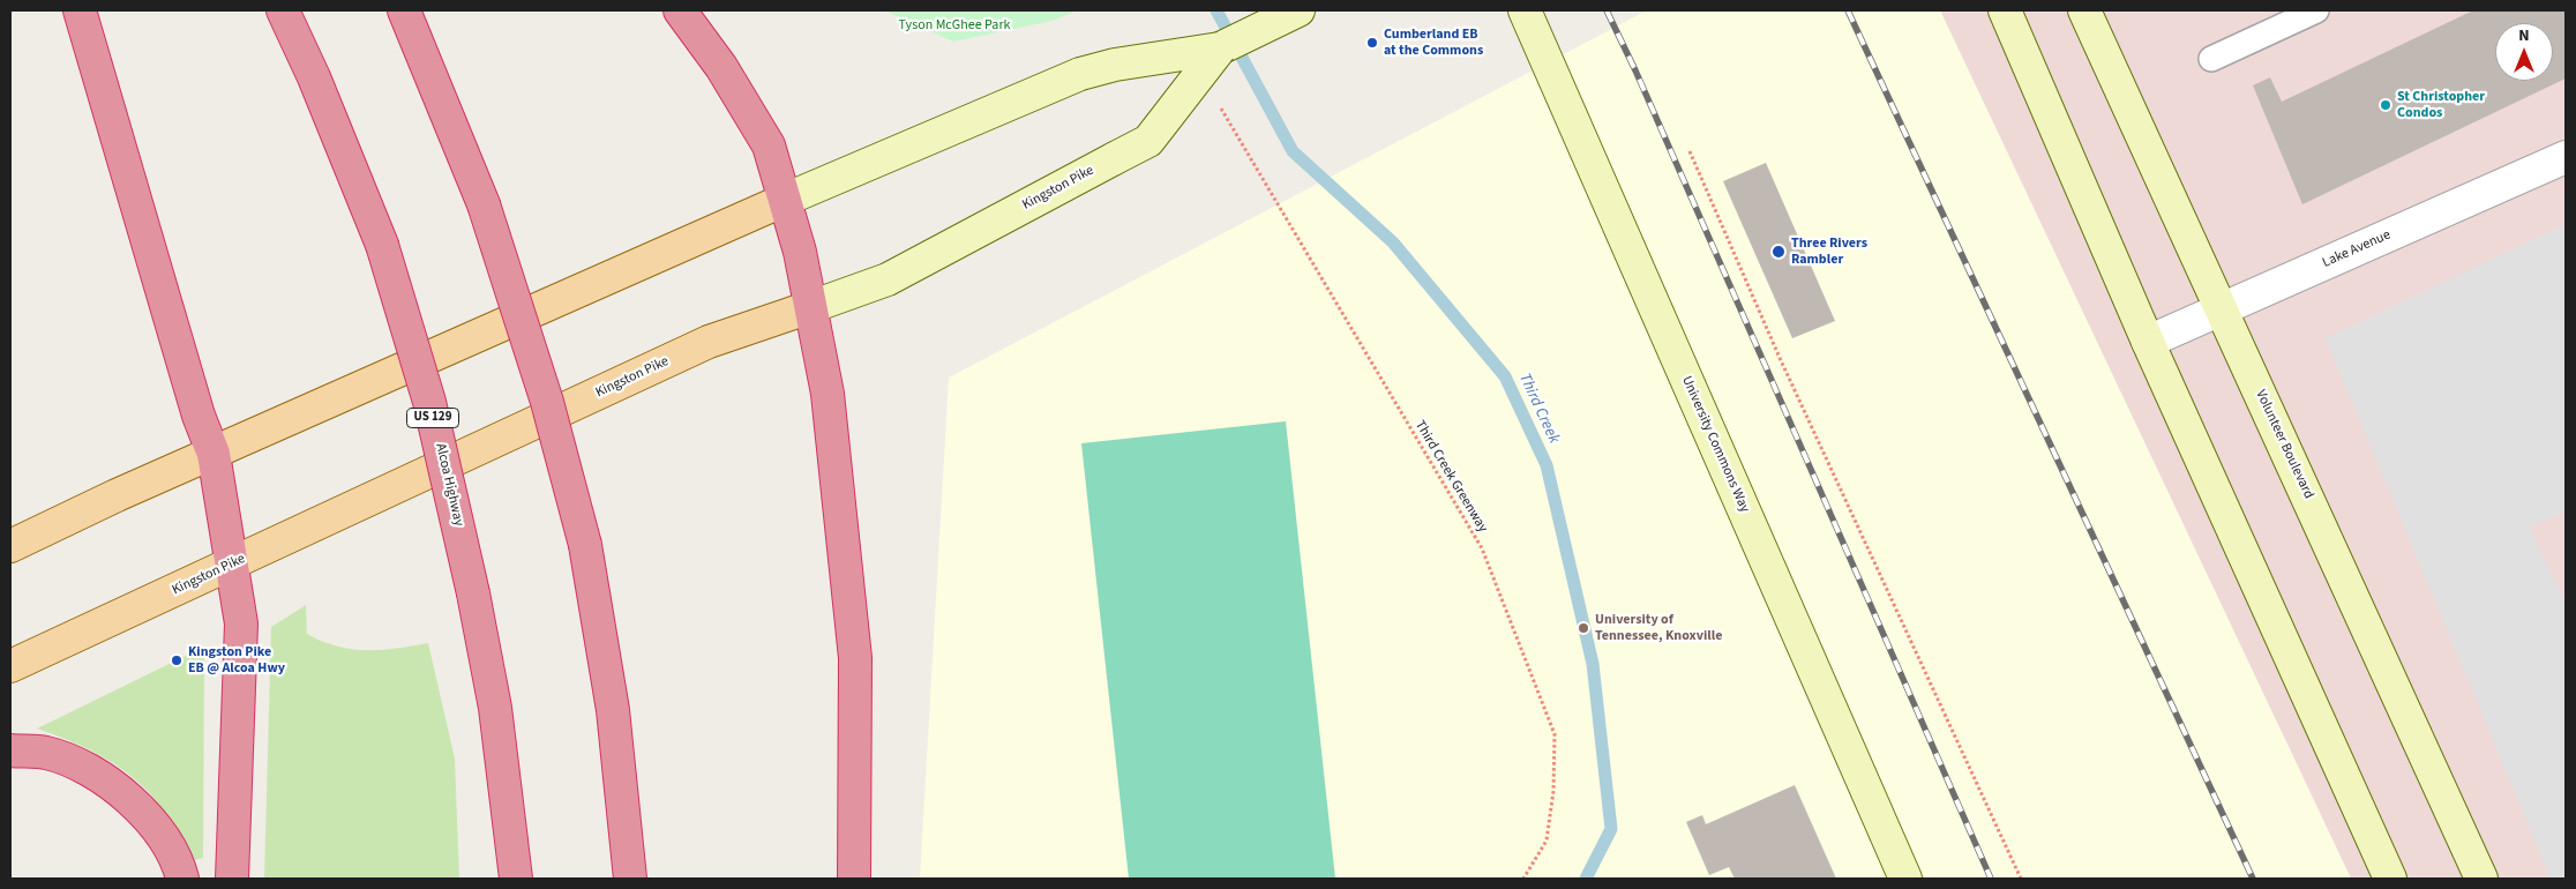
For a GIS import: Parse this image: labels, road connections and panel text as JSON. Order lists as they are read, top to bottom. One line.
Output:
{"streets":{"highway":["US 129","Alcoa Highway"],"main road":["Kingston Pike"],"street":["Lake Avenue","University Commons Way","Volunteer Boulevard"],"path":["Third Creek Greenway"]},"crossings":[["Lake Avenue","Volunteer Boulevard"]],"water":["Third Creek"],"parks":["Tyson McGhee Park"],"places":["Cumberland EB at the Commons","St Christopher Condos","Three Rivers Rambler","University of Tennessee, Knoxville","Kingston Pike EB @ Alcoa Hwy"],"north":"top"}
